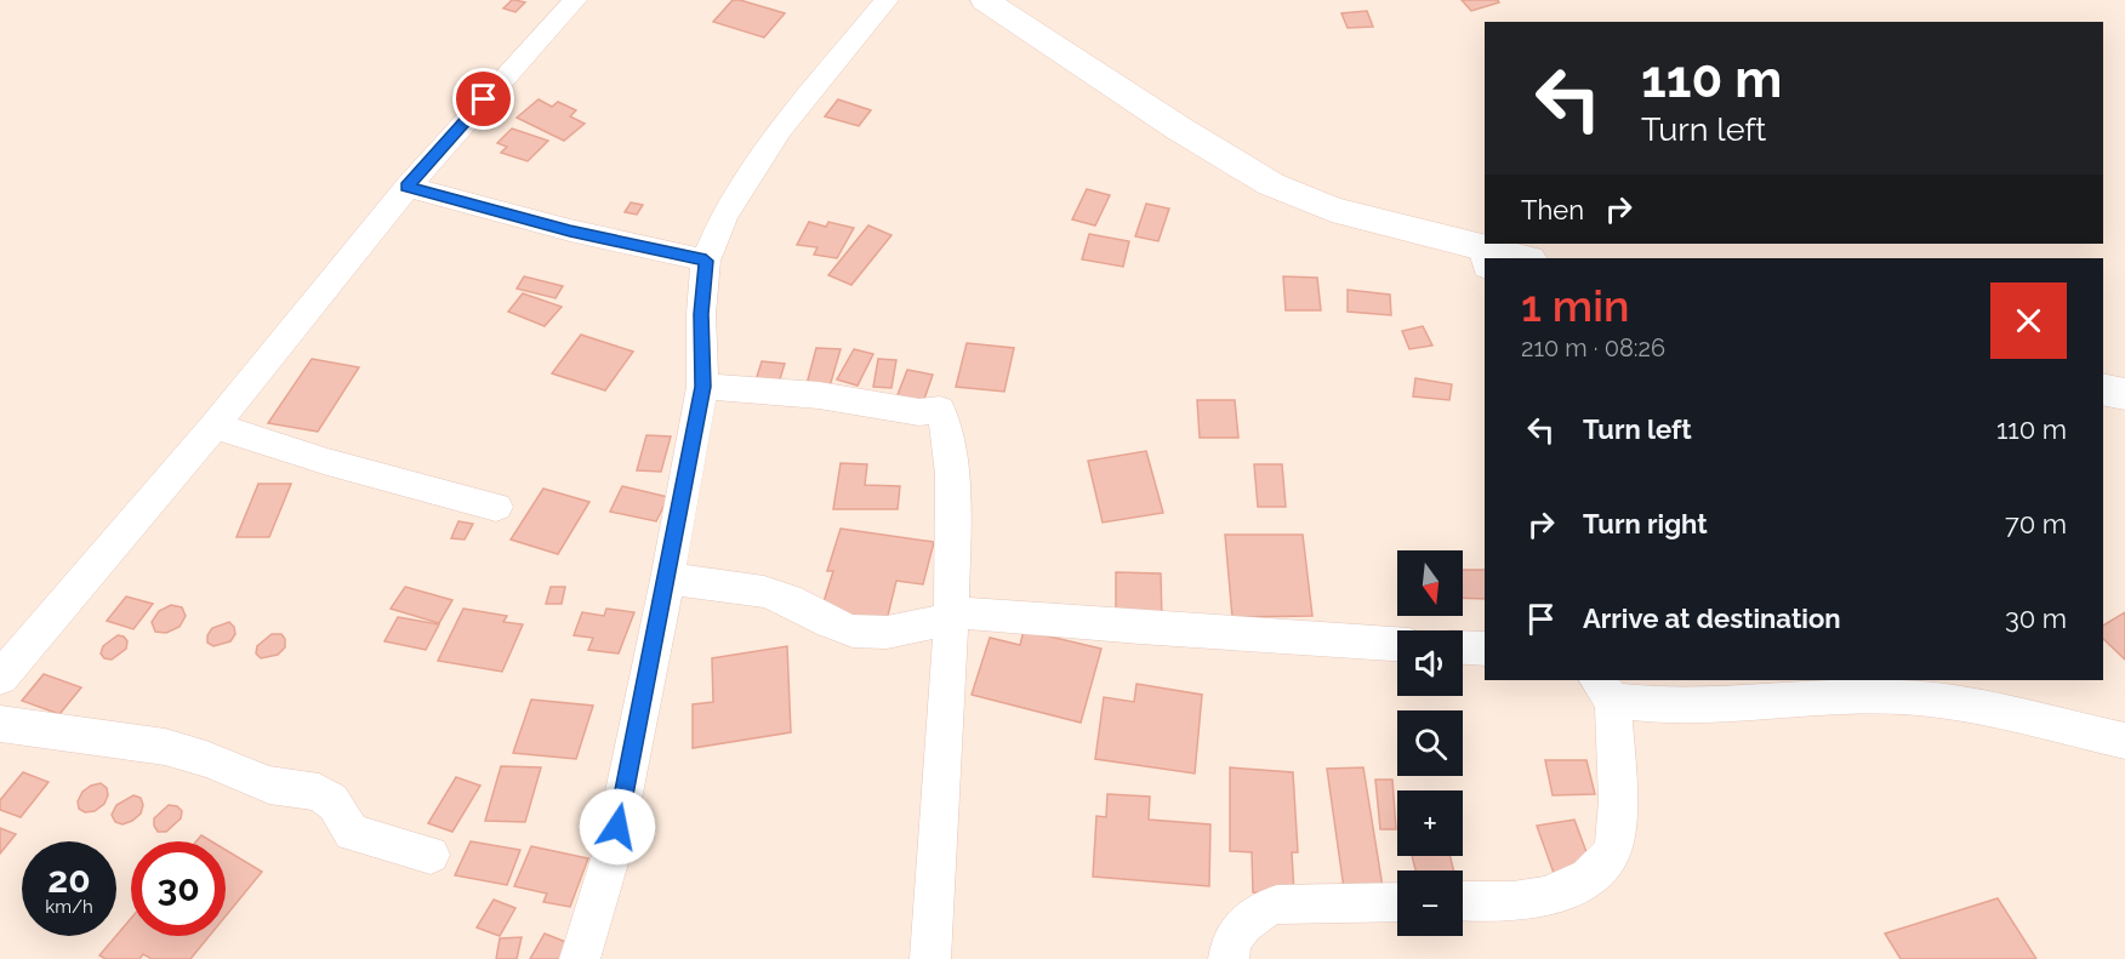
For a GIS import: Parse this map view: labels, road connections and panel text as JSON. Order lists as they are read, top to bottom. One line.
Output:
{"north":"bottom","page":{"turn":["110 m","Turn left"],"then":"Then","heading":["1 min","210 m · 08:26"],"list":[{"name":"Turn left","value":"110 m"},{"name":"Turn right","value":"70 m"},{"name":"Arrive at destination","value":"30 m"}],"map_buttons":["+","−"],"speed":"20 km/h","limit":"30"}}
